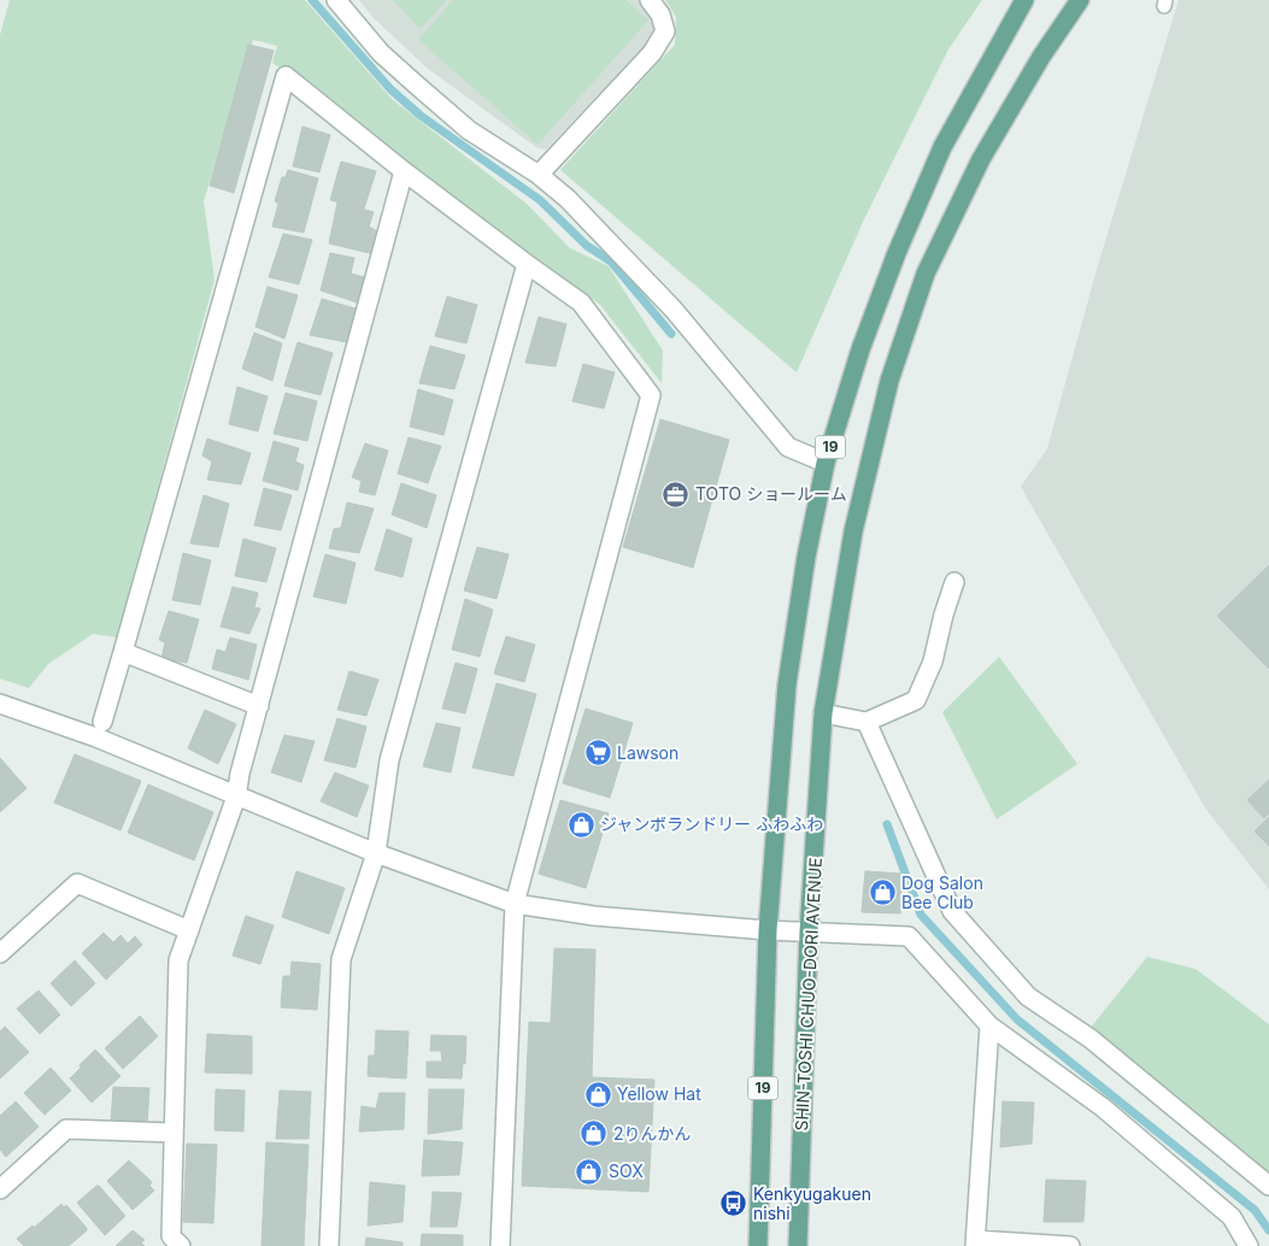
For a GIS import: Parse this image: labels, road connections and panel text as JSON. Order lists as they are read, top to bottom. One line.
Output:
{"streets":{"main road":["19","SHIN-TOSHI CHUO-DORI AVENUE"]},"places":{"office":["TOTO ショールーム"],"supermarket":["Lawson"],"shop":["ジャンボランドリー ふわふわ","Dog Salon Bee Club","Yellow Hat","2りんかん","SOX"],"bus stop":["Kenkyugakuen nishi"]}}
